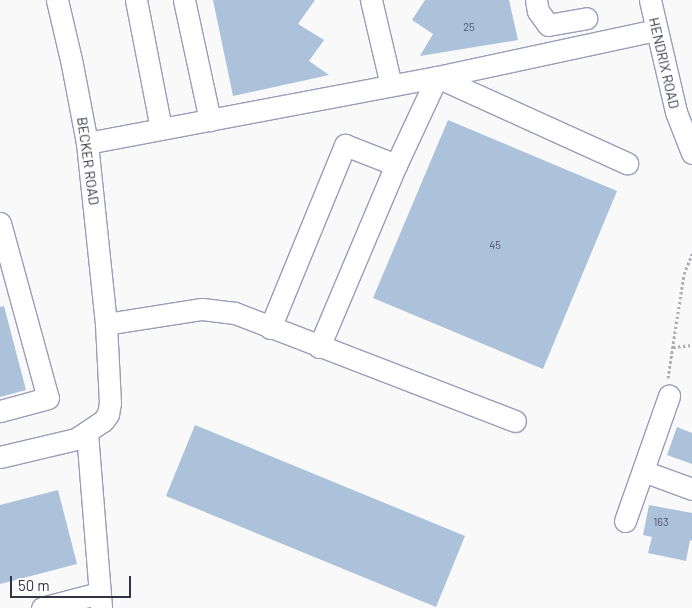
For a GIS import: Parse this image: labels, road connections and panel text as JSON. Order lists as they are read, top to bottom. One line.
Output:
{"streets":{"street":["HENDRIX ROAD","BECKER ROAD"]},"house_numbers":["25","45","163"],"scale_bar":"50 m"}
